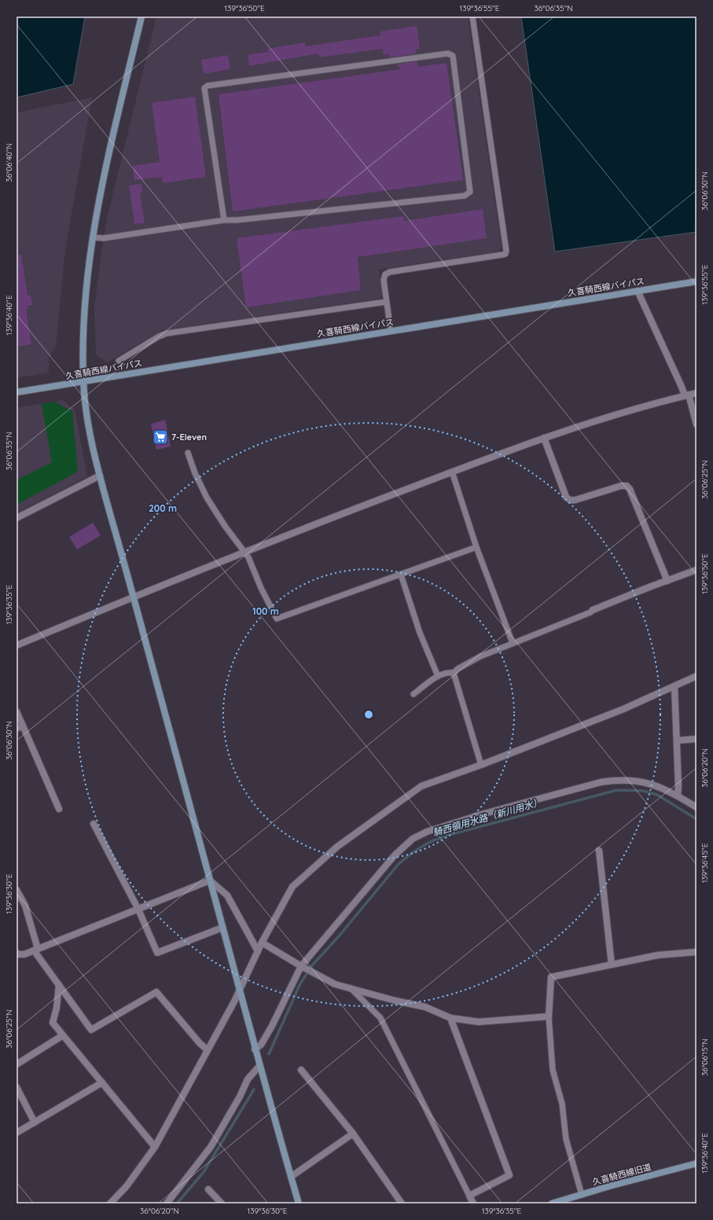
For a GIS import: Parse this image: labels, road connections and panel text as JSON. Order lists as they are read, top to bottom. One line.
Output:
{"streets":{"street":["久喜騎西線バイパス","久喜騎西線旧道"]},"water":["騎西領用水路（新川用水）"],"places":{"supermarket":["7-Eleven"]},"coordinates":["139°36'50\"E","139°36'55\"E","36°06'35\"N","36°06'40\"N","36°06'30\"N","139°36'40\"E","36°06'25\"N","139°36'35\"E","36°06'20\"N","139°36'45\"E","139°36'30\"E","36°06'15\"N"],"rings":["200 m","100 m"]}
